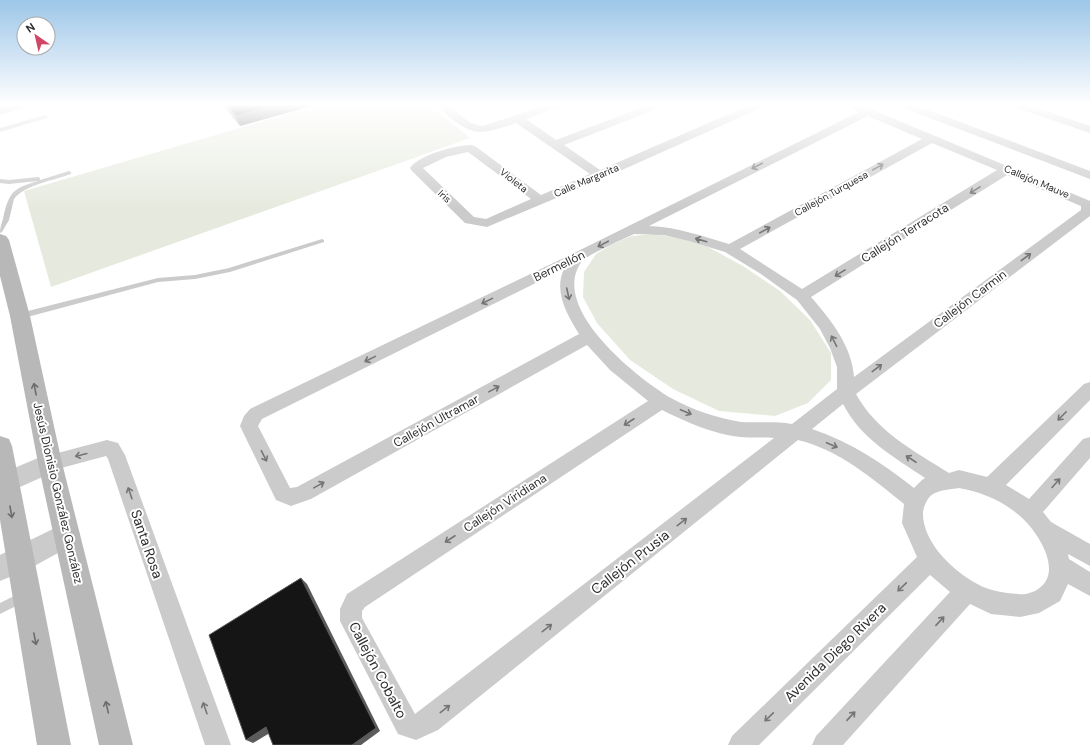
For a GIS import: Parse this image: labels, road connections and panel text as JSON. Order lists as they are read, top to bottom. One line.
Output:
{"streets":{"main road":["Jesús Dionisio González González"],"street":["Violeta","Calle Margarita","Callejón Mauve","Callejón Turquesa","Iris","Callejón Terracota","Bermellón","Callejón Carmin","Callejón Ultramar","Callejón Viridiana","Santa Rosa","Callejón Prusia","Avenida Diego Rivera","Callejón Cobalto"]},"crossings":[["Violeta","Calle Margarita"],["Violeta","Iris"],["Calle Margarita","Iris"],["Callejón Mauve","Callejón Terracota"],["Callejón Mauve","Callejón Carmin"],["Bermellón","Callejón Ultramar"],["Callejón Carmin","Callejón Prusia"],["Jesús Dionisio González González","Santa Rosa"],["Callejón Viridiana","Callejón Cobalto"],["Callejón Prusia","Callejón Cobalto"]],"one_way":["Callejón Turquesa","Callejón Terracota","Bermellón","Callejón Ultramar","Callejón Viridiana","Santa Rosa","Callejón Prusia"],"north":"top left"}
